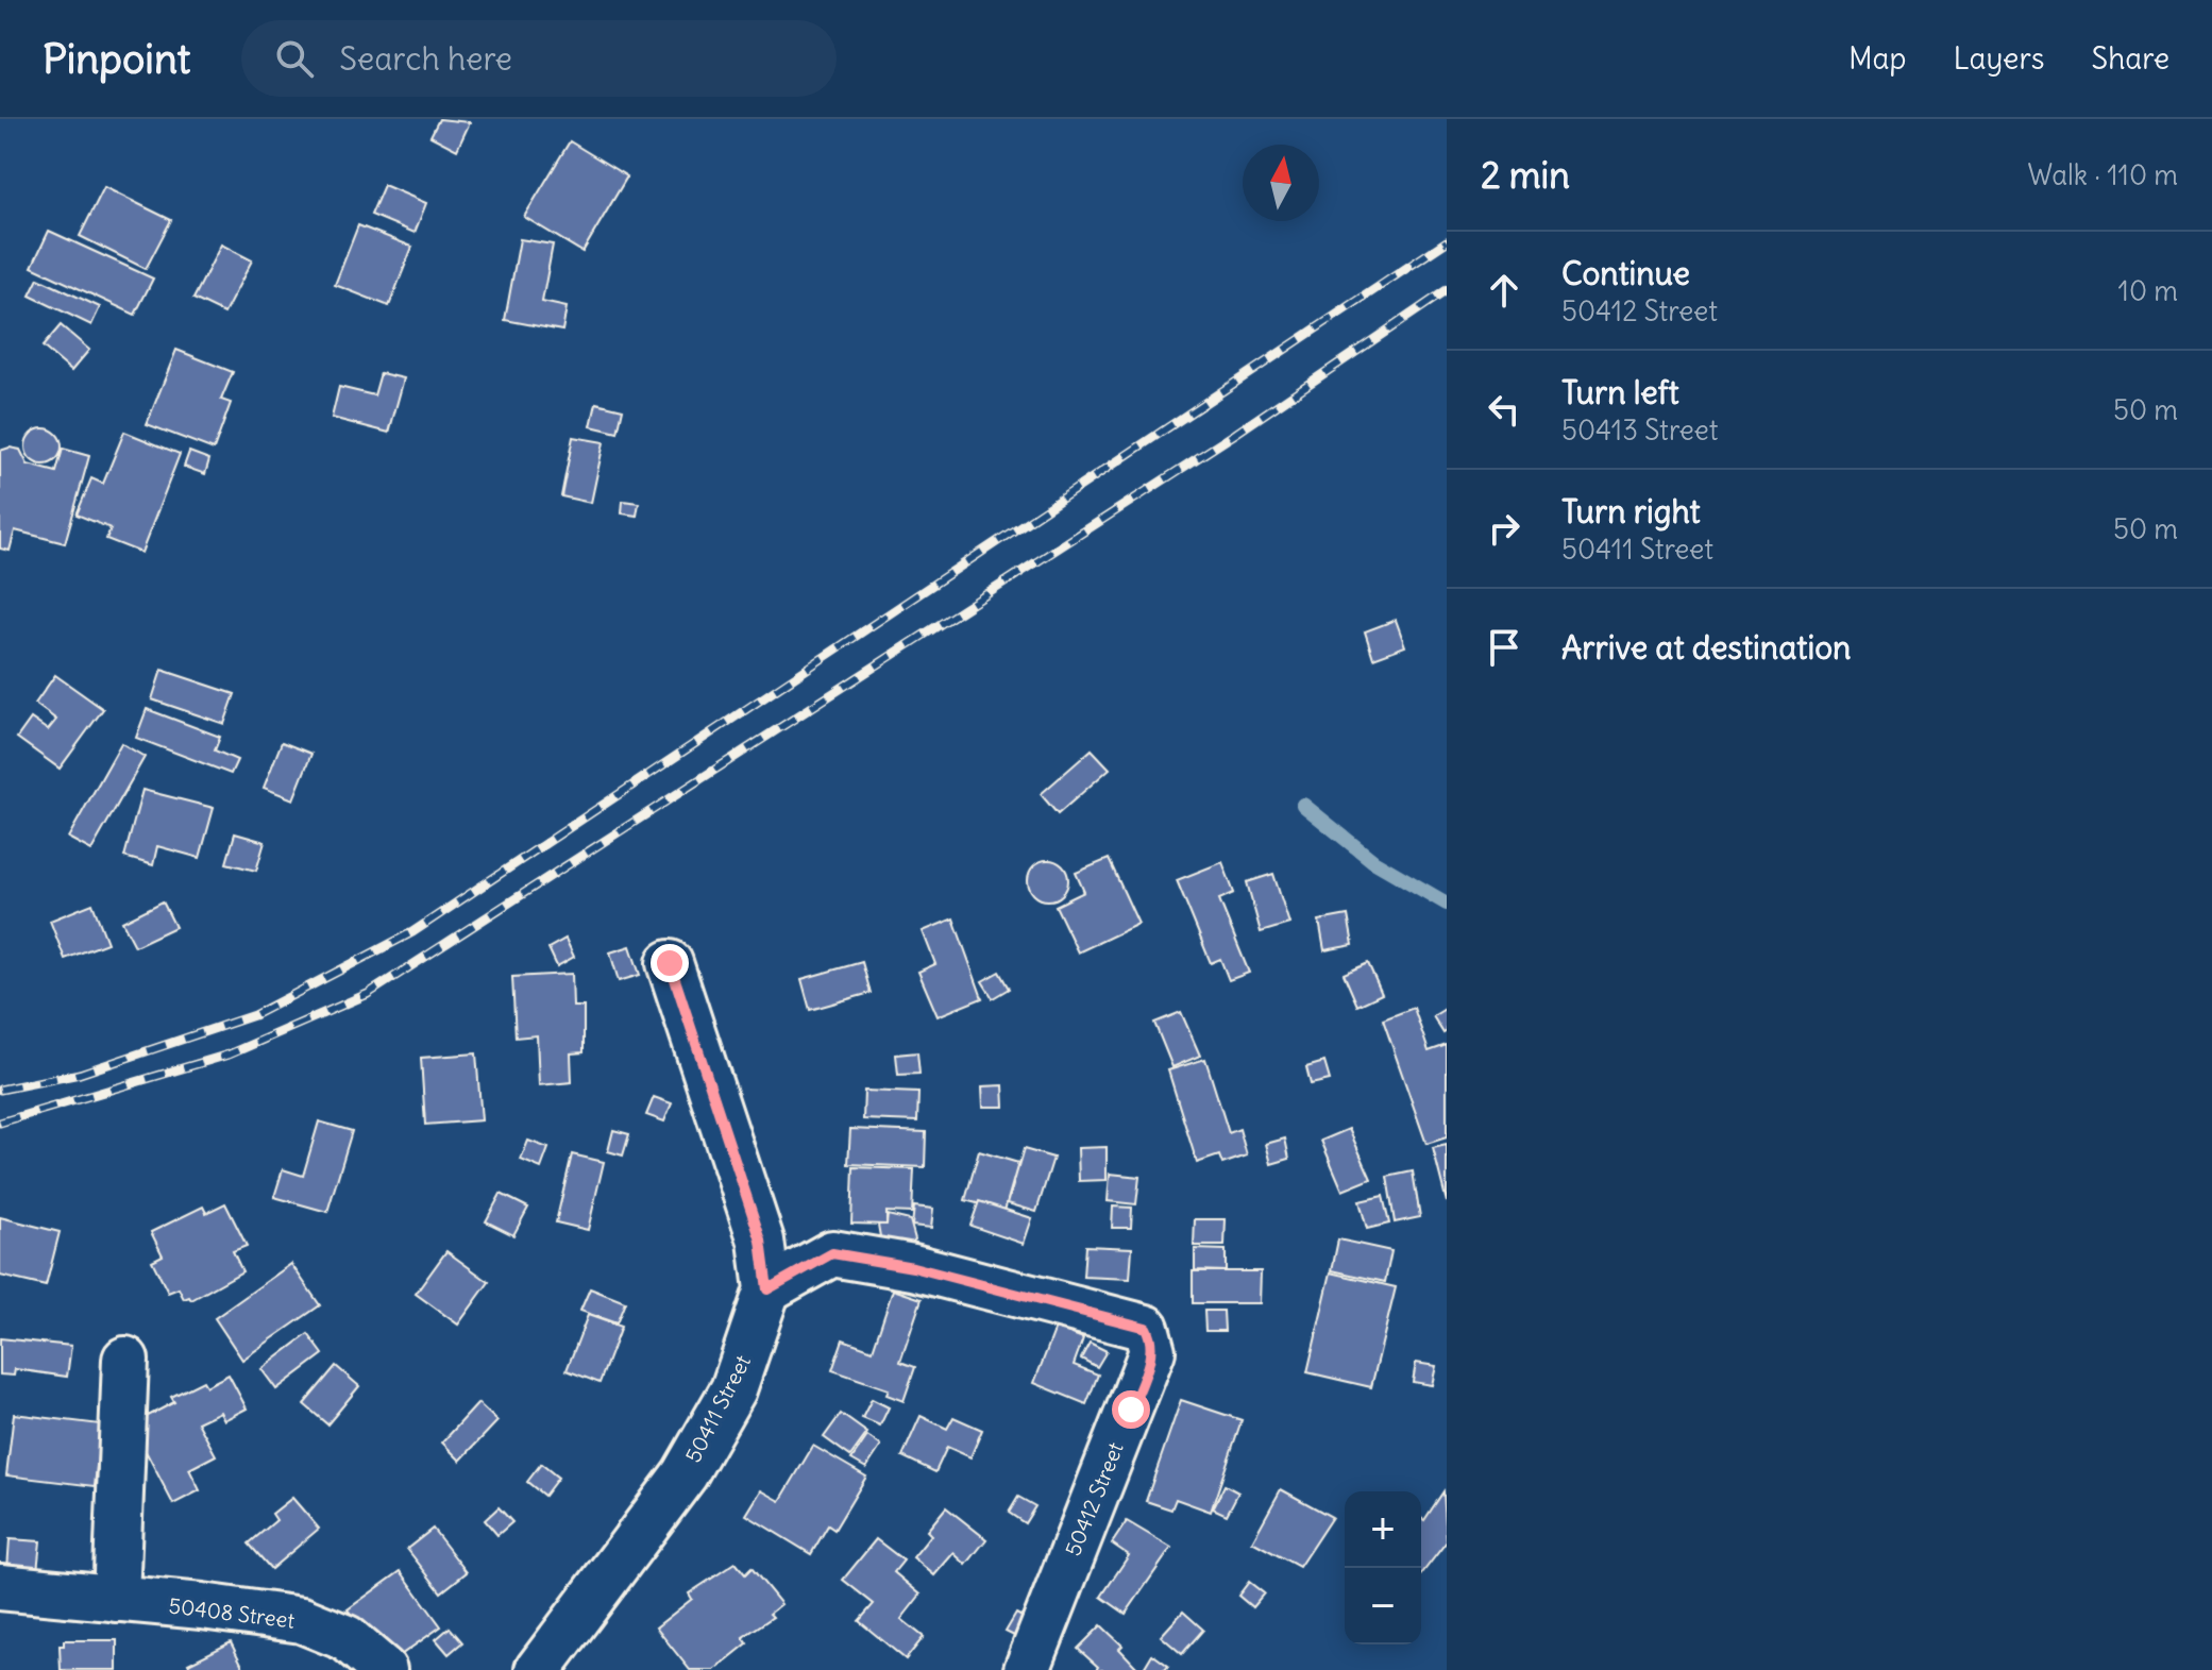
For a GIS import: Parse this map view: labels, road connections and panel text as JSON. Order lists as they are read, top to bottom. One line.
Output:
{"streets":{"street":["50411 Street","50412 Street","50408 Street"]},"crossings":[["50411 Street","50412 Street"]],"north":"top","page":{"header":"Pinpoint","search":"Search here","nav":["Map","Layers","Share"],"heading":["2 min","Walk · 110 m"],"list":[["Continue","50412 Street","10 m"],["Turn left","50413 Street","50 m"],["Turn right","50411 Street","50 m"],"Arrive at destination"],"map_buttons":["+","−"]}}
